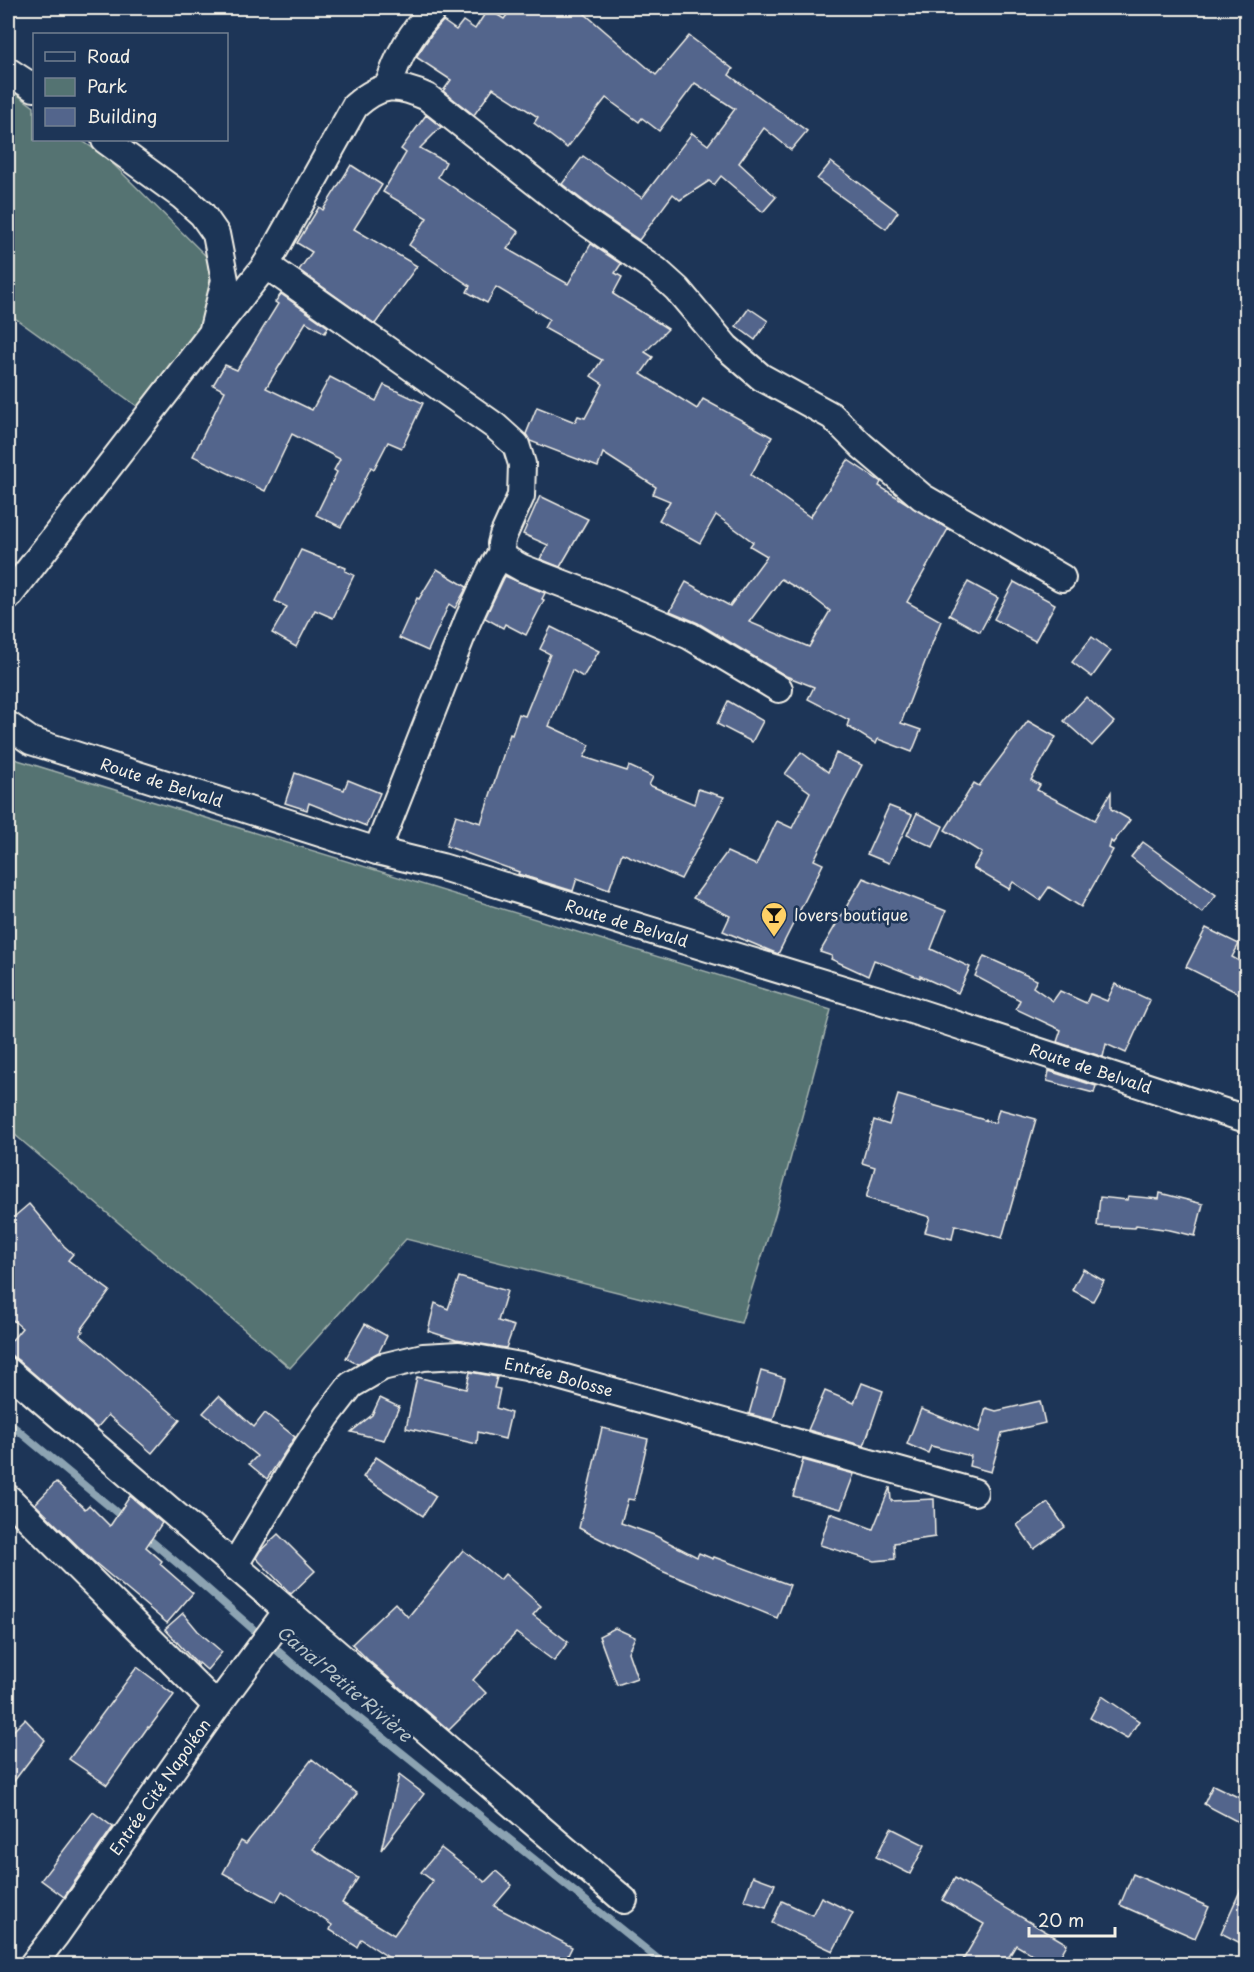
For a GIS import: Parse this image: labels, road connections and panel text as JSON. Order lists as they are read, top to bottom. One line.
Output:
{"streets":{"street":["Route de Belvald","Entrée Bolosse","Entrée Cité Napoléon"]},"water":["Canal Petite Rivière"],"places":{"bar":["lovers boutique"]},"legend":["Road","Park","Building"],"scale_bar":"20 m"}
